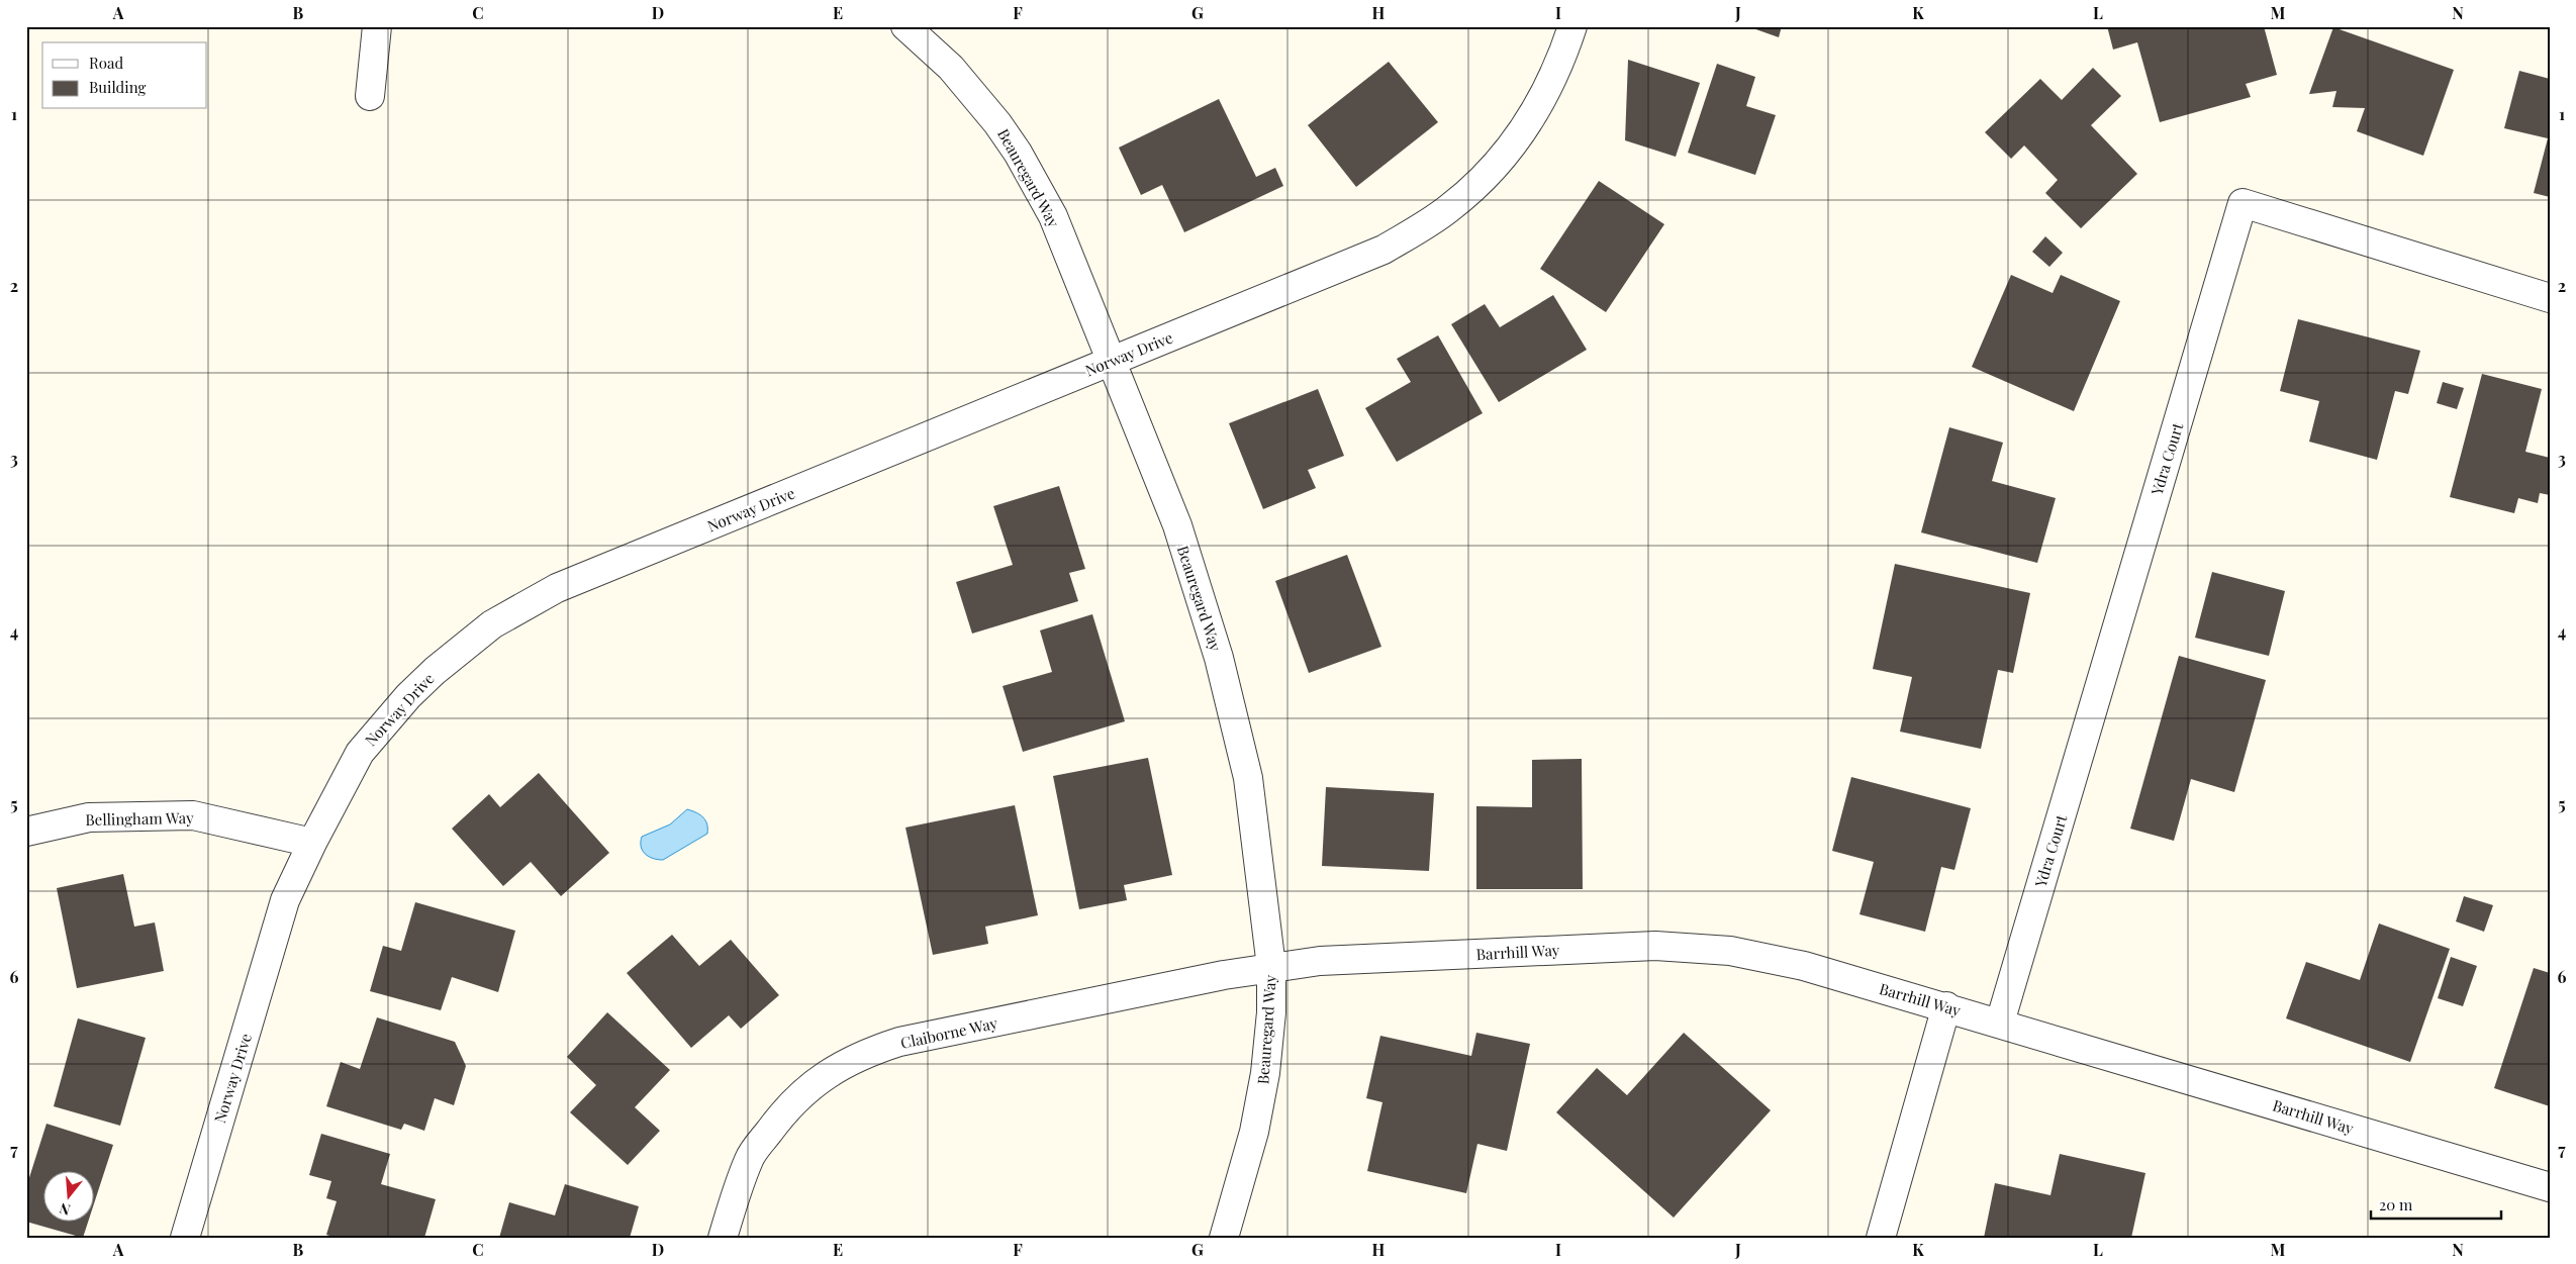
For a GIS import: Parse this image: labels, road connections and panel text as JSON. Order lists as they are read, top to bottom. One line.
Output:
{"streets":{"street":["Beauregard Way","Norway Drive","Ydra Court","Bellingham Way","Barrhill Way","Claiborne Way"]},"crossings":[["Beauregard Way","Norway Drive"],["Beauregard Way","Barrhill Way"],["Beauregard Way","Claiborne Way"],["Norway Drive","Bellingham Way"],["Ydra Court","Barrhill Way"],["Barrhill Way","Claiborne Way"]],"legend":["Road","Building"],"scale_bar":"20 m","north":"bottom","grid":{"columns":["A","B","C","D","E","F","G","H","I","J","K","L","M","N"],"rows":["1","2","3","4","5","6","7"]}}
